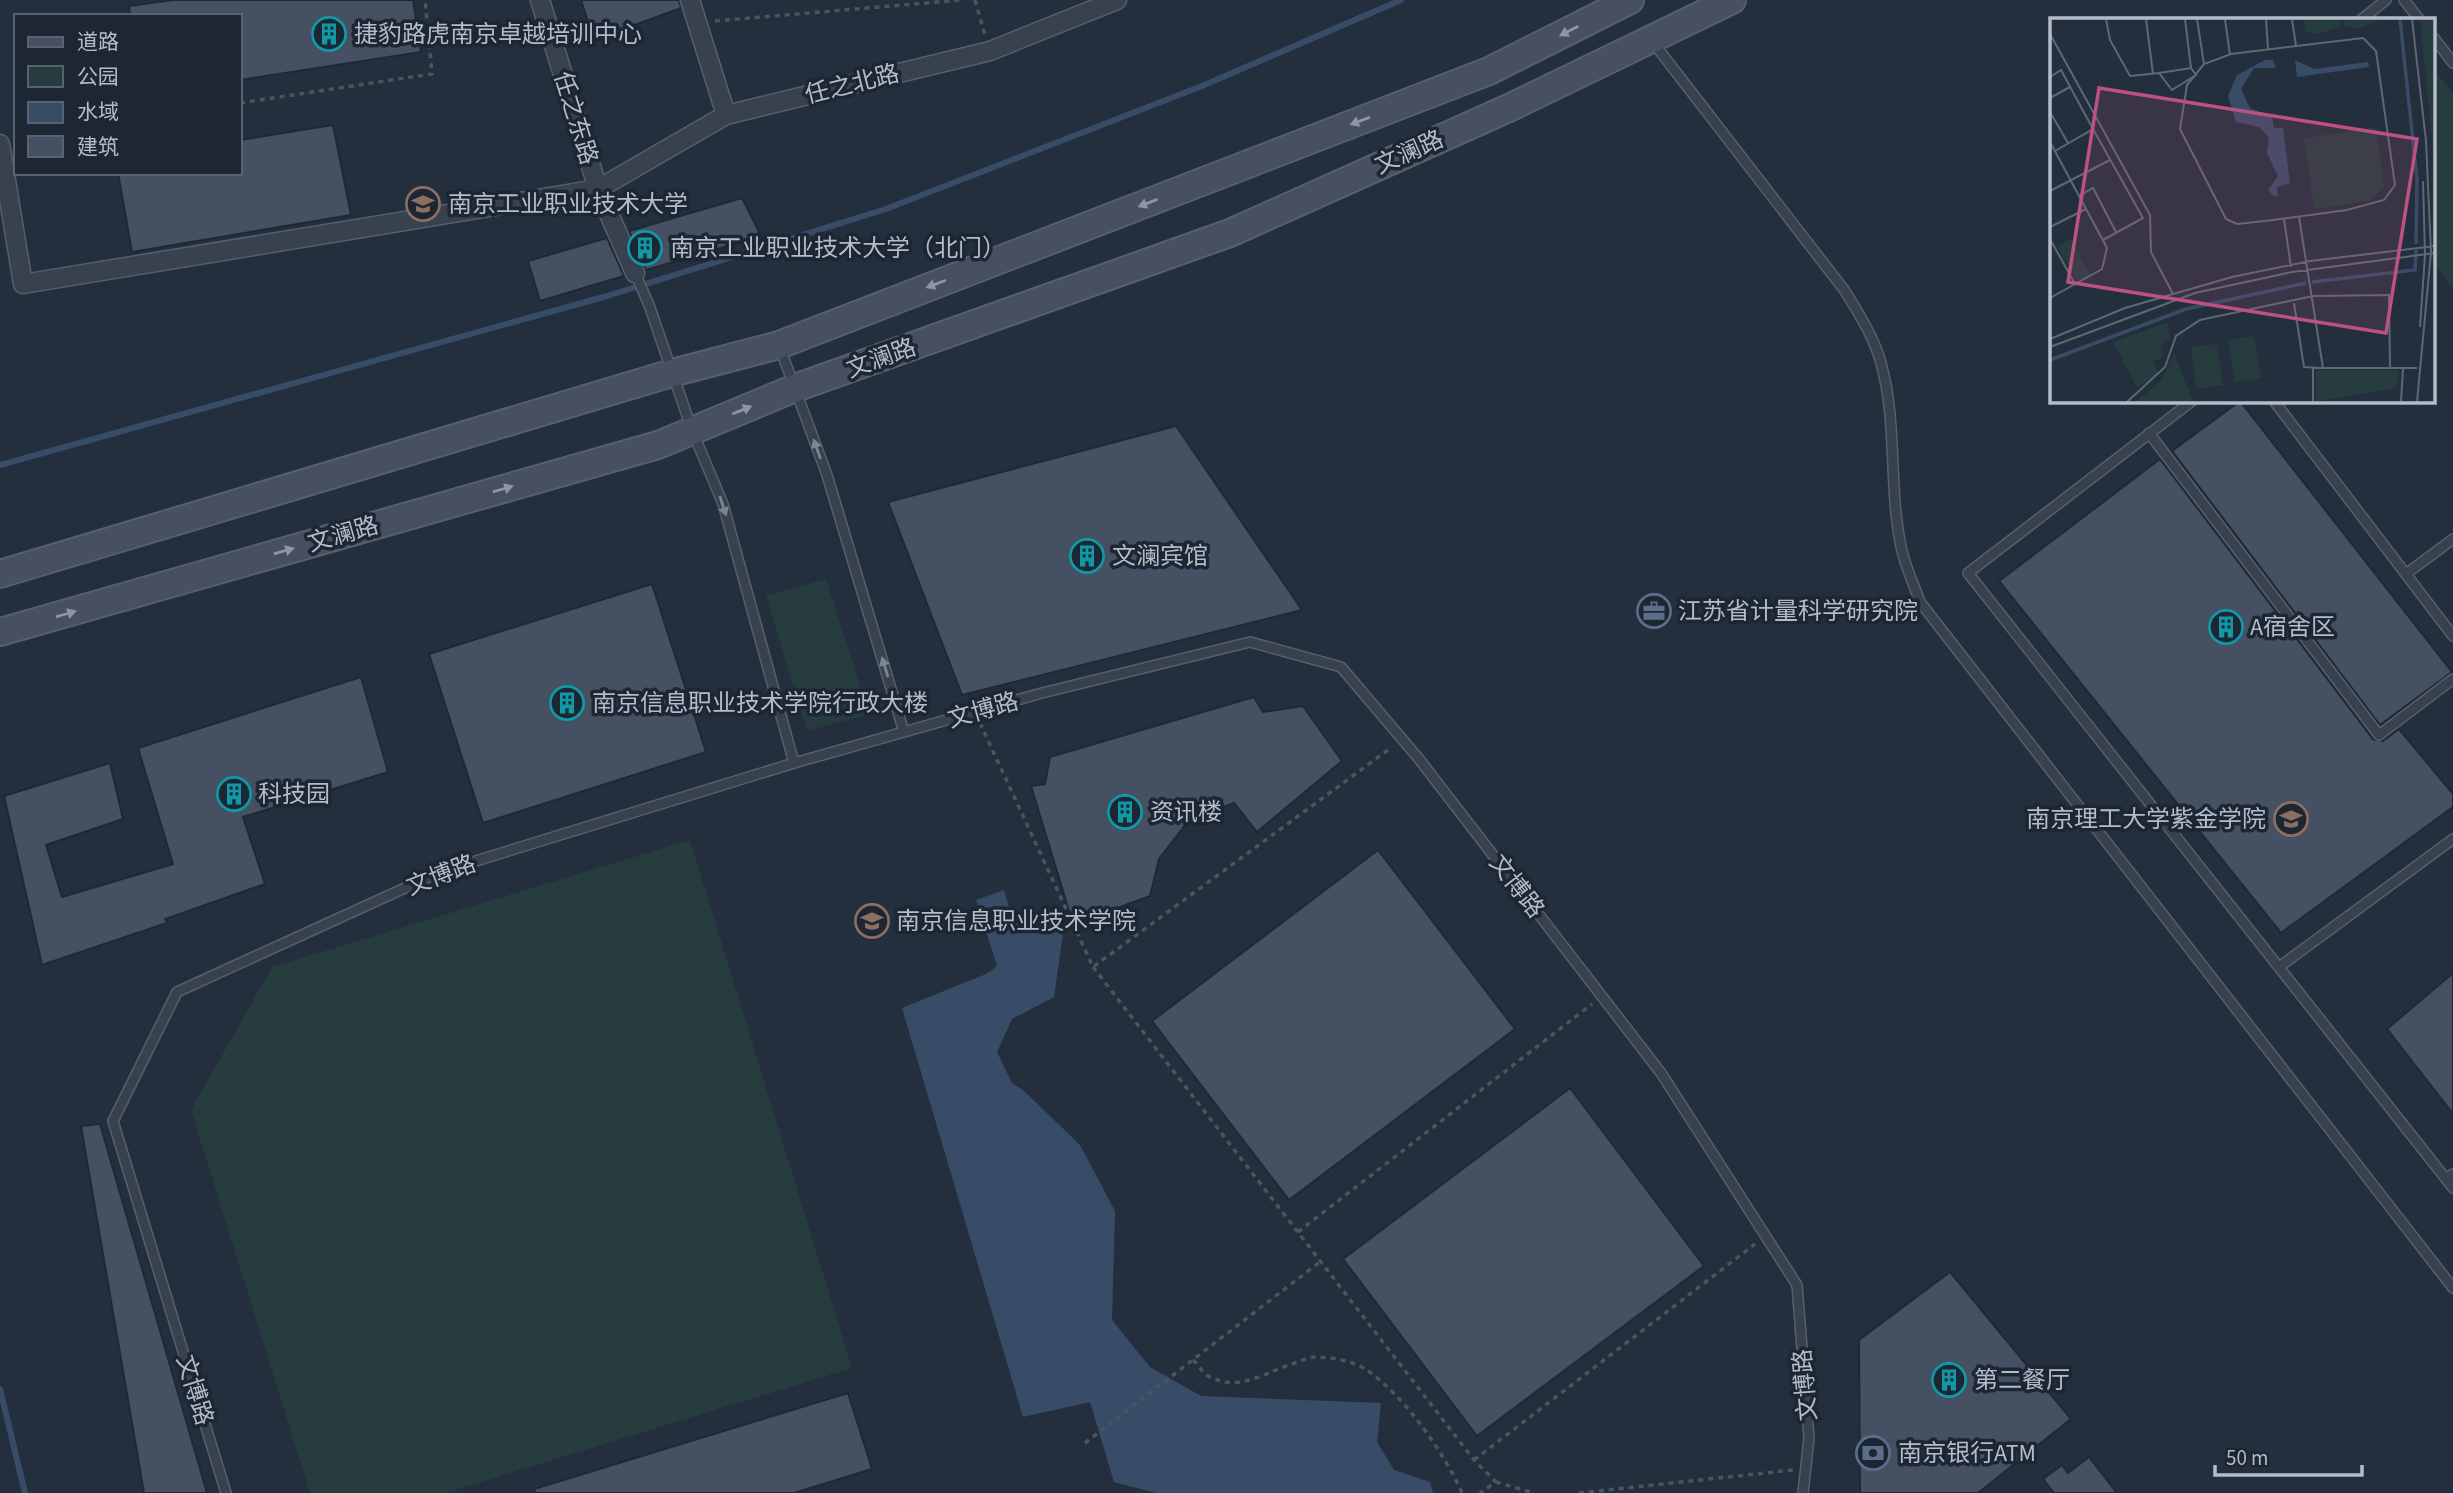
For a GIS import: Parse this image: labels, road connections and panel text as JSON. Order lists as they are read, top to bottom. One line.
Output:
{"streets":{"main road":["文澜路"],"street":["任之北路","任之东路"],"lane":["文博路"]},"crossings":[["任之北路","任之东路"]],"places":{"building":["捷豹路虎南京卓越培训中心","南京工业职业技术大学（北门）","文澜宾馆","A宿舍区","南京信息职业技术学院行政大楼","科技园","资讯楼","第二餐厅"],"school or university":["南京工业职业技术大学","南京理工大学紫金学院","南京信息职业技术学院"],"office":["江苏省计量科学研究院"],"bank":["南京银行ATM"]},"legend":["道路","公园","水域","建筑"],"scale_bar":"50 m"}
